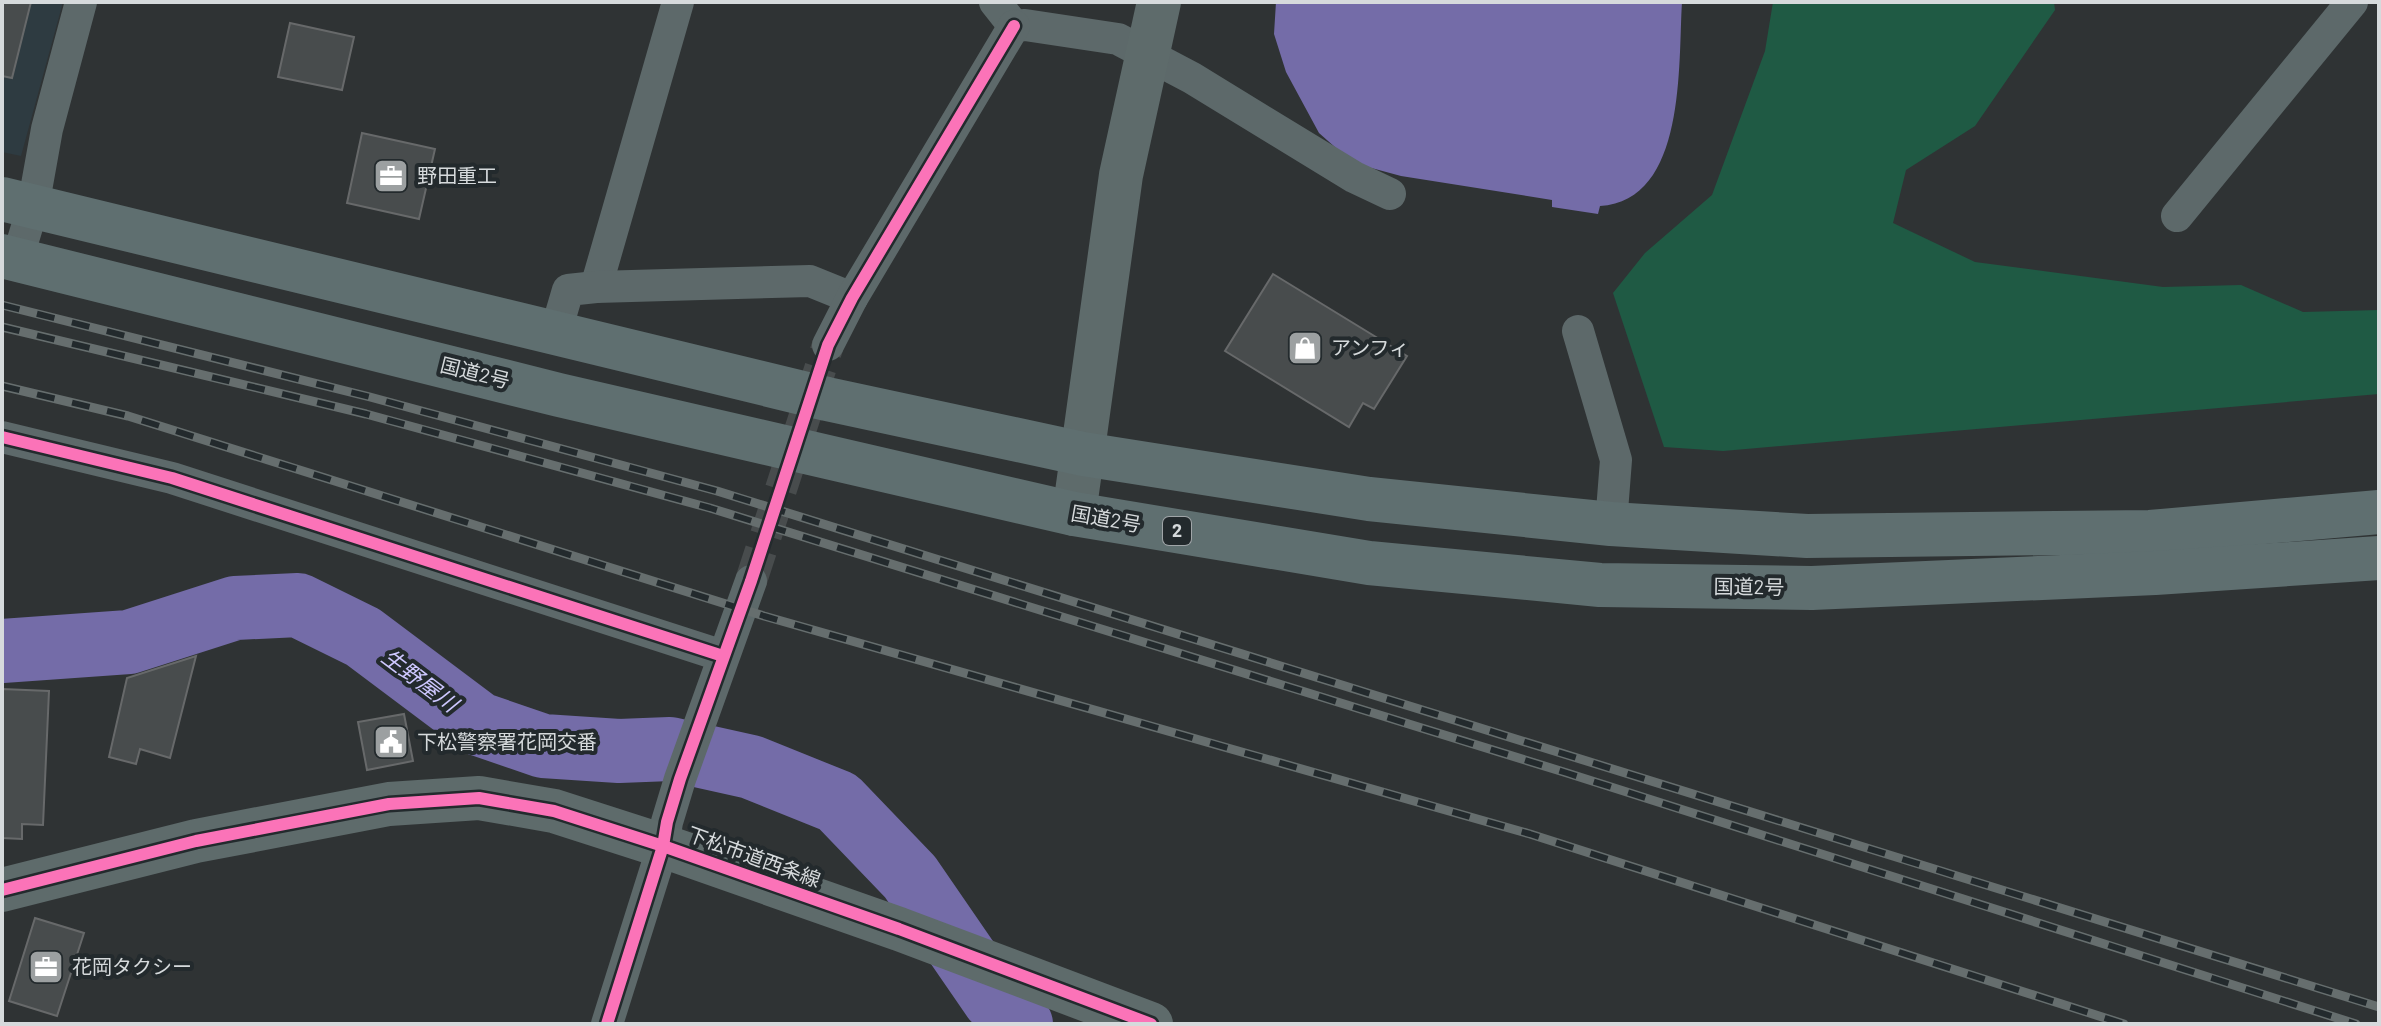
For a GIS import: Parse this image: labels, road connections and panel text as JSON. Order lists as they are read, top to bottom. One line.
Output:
{"streets":{"highway":["国道2号","2"],"street":["下松市道西条線"]},"water":["生野屋川"],"places":{"office":["野田重工","花岡タクシー"],"shop":["アンフィ"],"public building":["下松警察署花岡交番"]}}
